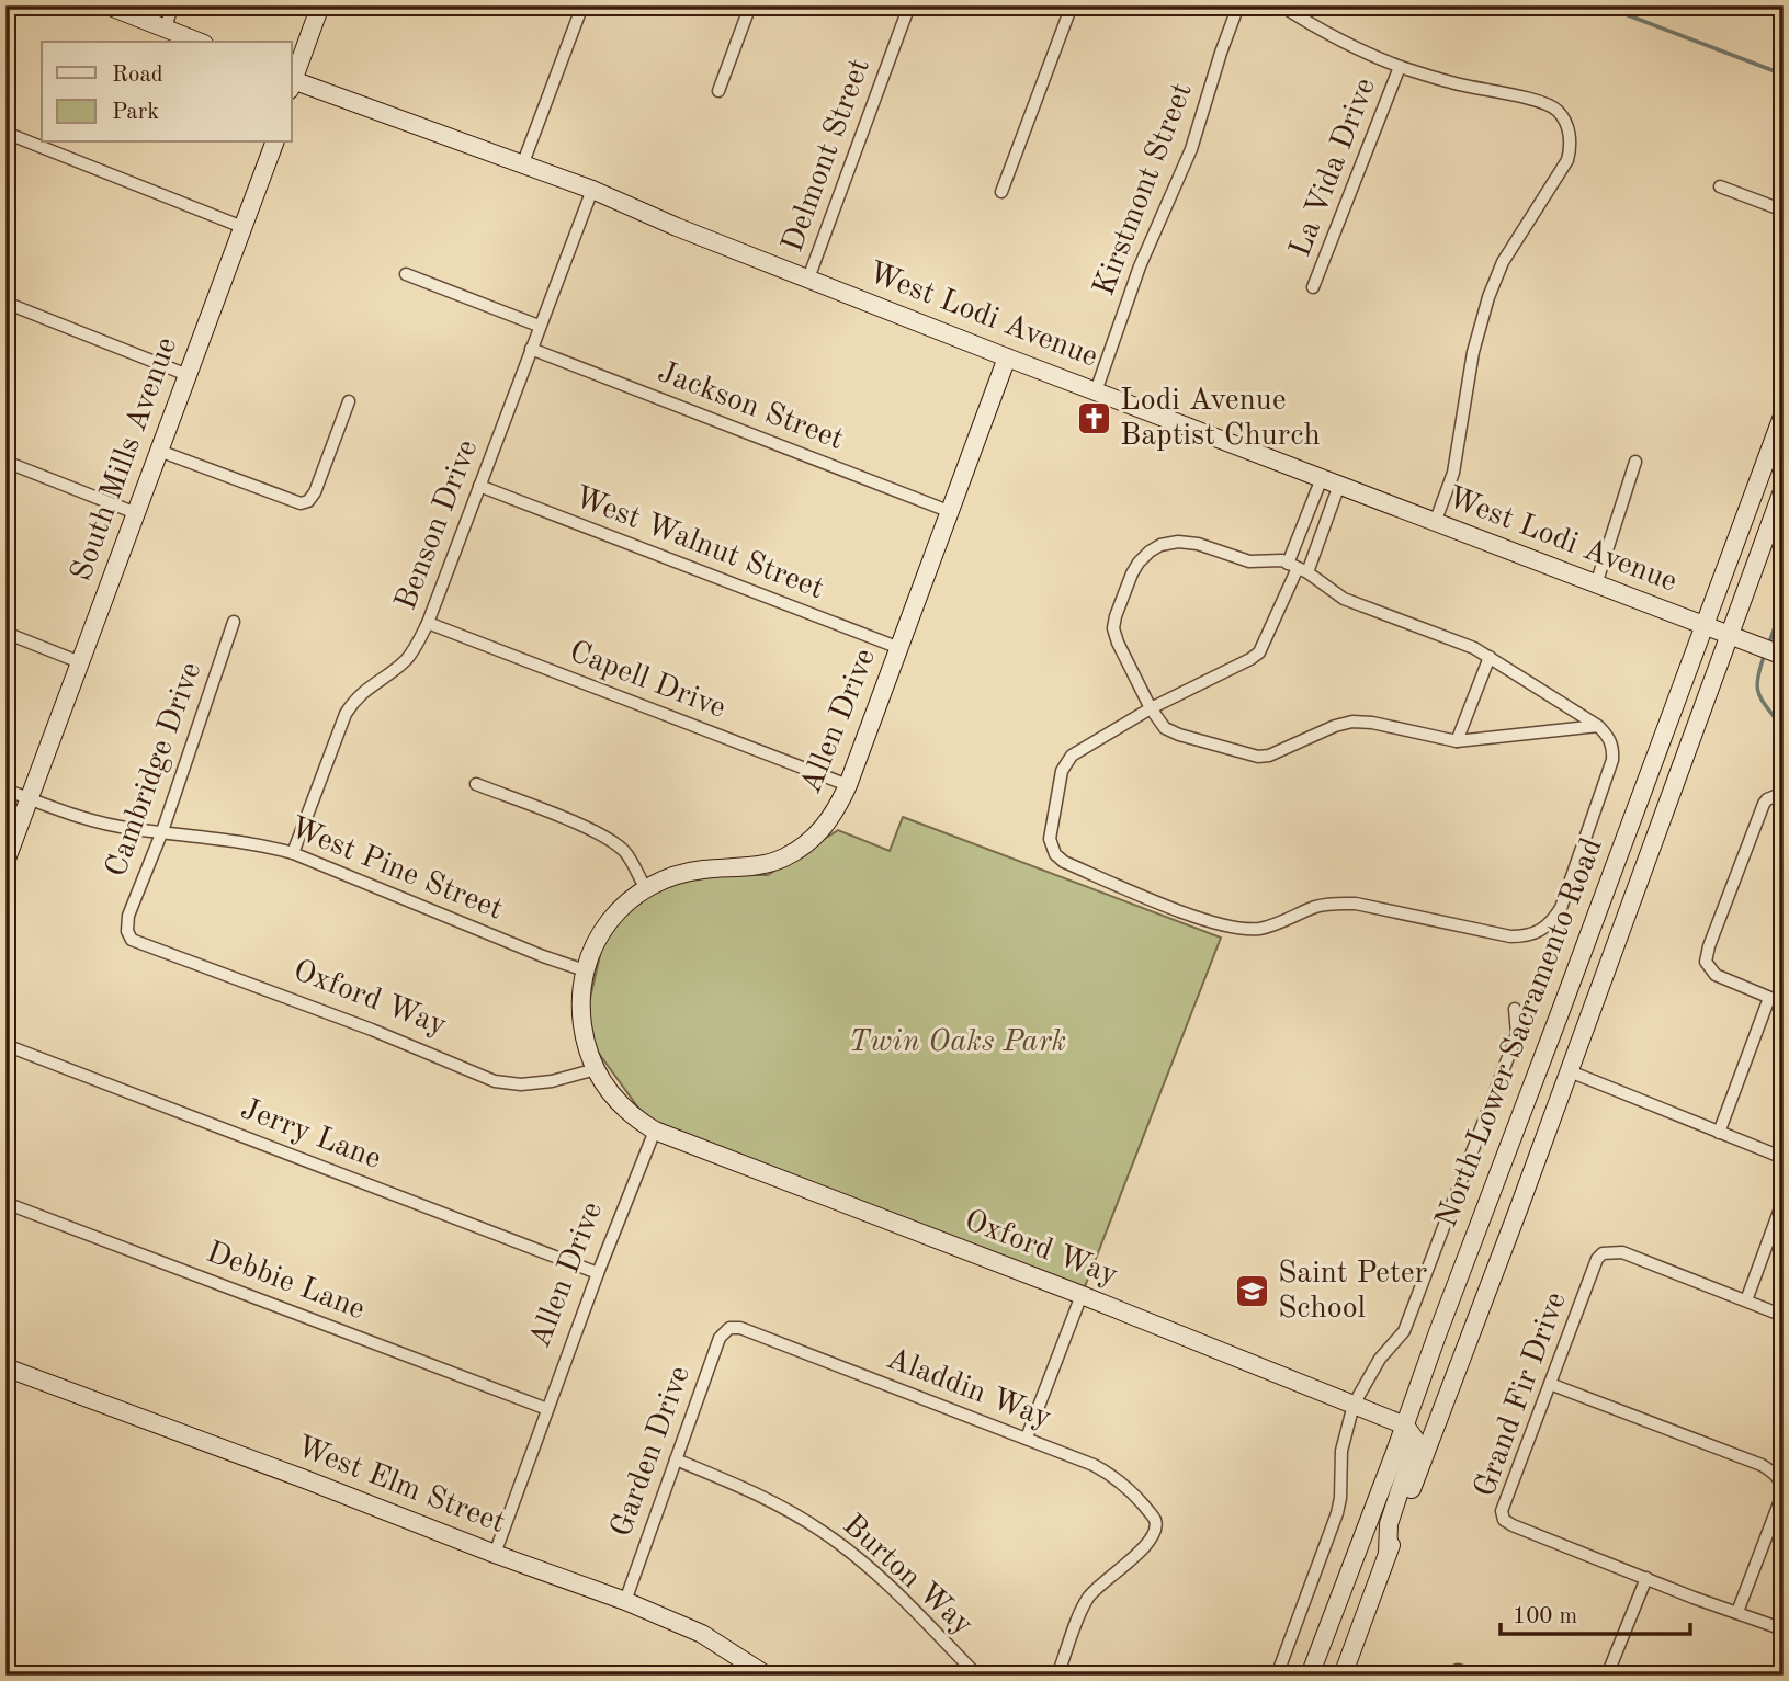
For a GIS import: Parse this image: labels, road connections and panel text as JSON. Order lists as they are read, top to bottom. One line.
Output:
{"streets":{"main road":["West Lodi Avenue","South Mills Avenue","Allen Drive","Oxford Way","North Lower Sacramento Road","West Elm Street"],"street":["Delmont Street","La Vida Drive","Kirstmont Street","Jackson Street","Benson Drive","West Walnut Street","Capell Drive","Cambridge Drive","West Pine Street","Jerry Lane","Debbie Lane","Aladdin Way","Grand Fir Drive","Garden Drive","Burton Way"]},"crossings":[["Delmont Street","West Lodi Avenue"],["Kirstmont Street","West Lodi Avenue"],["West Lodi Avenue","Benson Drive"],["West Lodi Avenue","Allen Drive"],["West Lodi Avenue","North Lower Sacramento Road"],["Jackson Street","Benson Drive"],["Jackson Street","Allen Drive"],["South Mills Avenue","West Pine Street"],["Benson Drive","West Walnut Street"],["Benson Drive","Capell Drive"],["Benson Drive","West Pine Street"],["West Walnut Street","Allen Drive"],["Capell Drive","Allen Drive"],["Allen Drive","West Pine Street"],["Allen Drive","Oxford Way"],["Allen Drive","Jerry Lane"],["Allen Drive","Debbie Lane"],["Allen Drive","West Elm Street"],["Cambridge Drive","West Pine Street"],["Cambridge Drive","Oxford Way"],["Oxford Way","North Lower Sacramento Road"],["Aladdin Way","Garden Drive"],["Garden Drive","West Elm Street"],["Garden Drive","Burton Way"]],"parks":["Twin Oaks Park"],"places":{"church":["Lodi Avenue Baptist Church"],"school or university":["Saint Peter School"]},"legend":["Road","Park"],"scale_bar":"100 m"}
